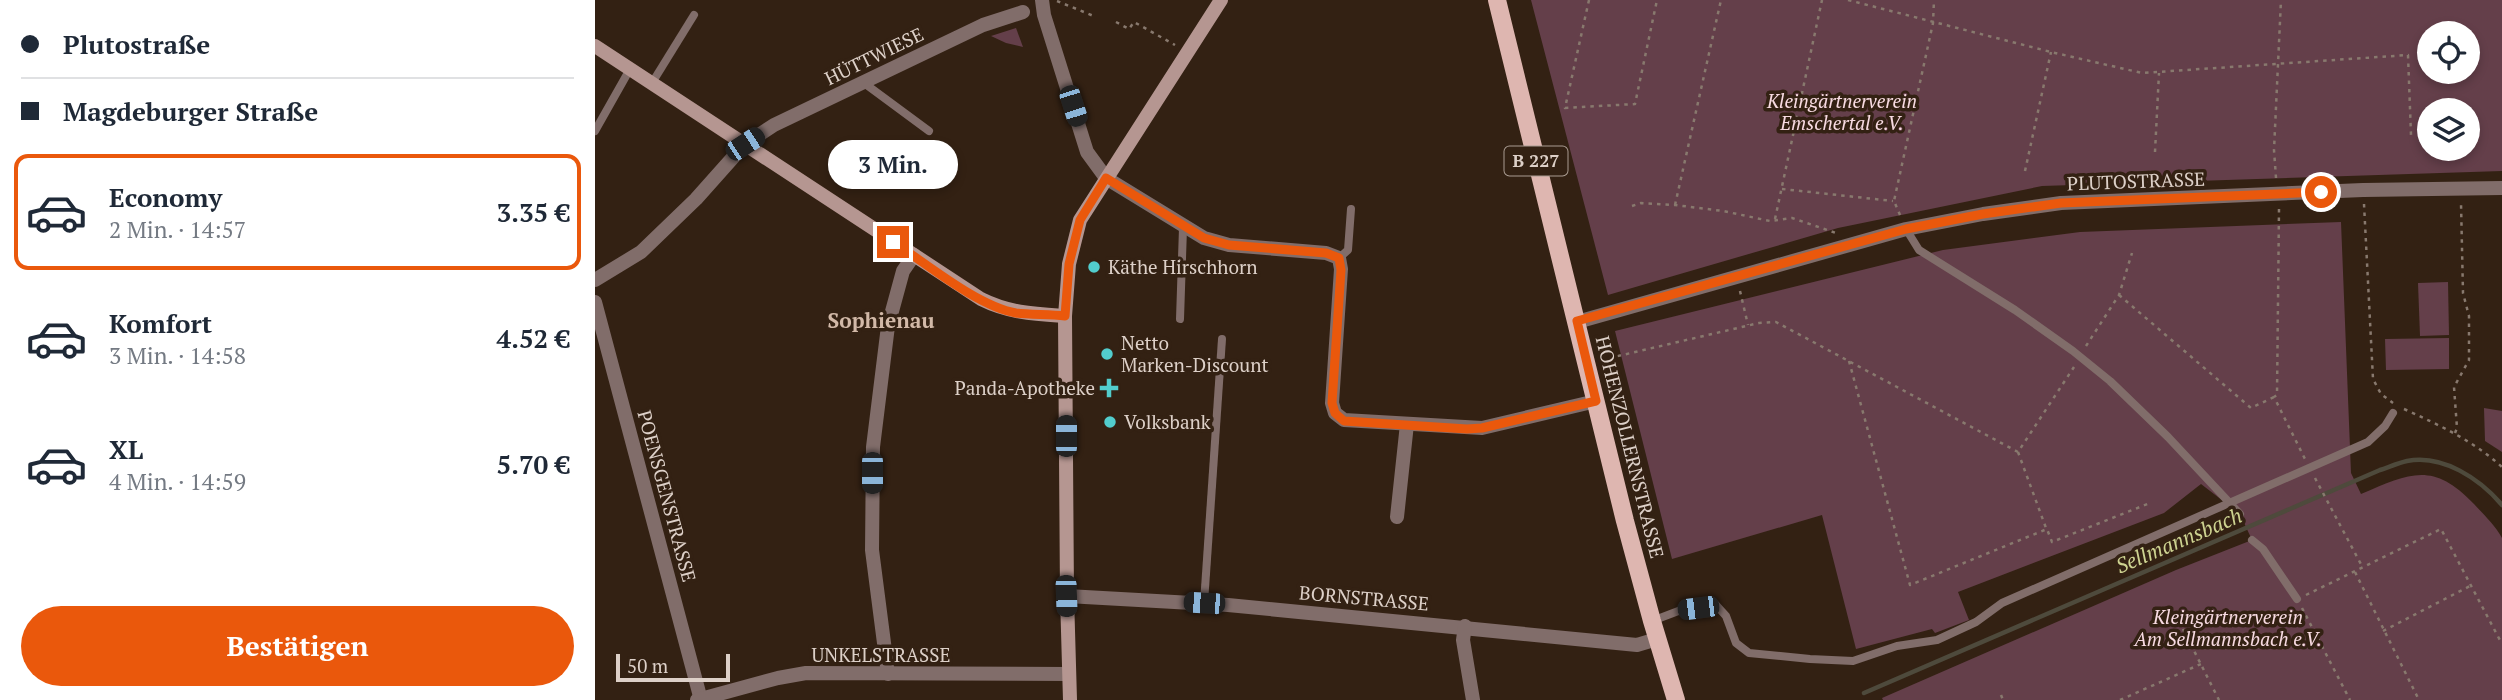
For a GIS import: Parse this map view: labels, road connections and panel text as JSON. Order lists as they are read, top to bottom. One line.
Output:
{"streets":{"main road":["B 227","HOHENZOLLERNSTRASSE"],"street":["HÜTTWIESE","PLUTOSTRASSE","POENSGENSTRASSE","BORNSTRASSE","UNKELSTRASSE"]},"crossings":[["PLUTOSTRASSE","HOHENZOLLERNSTRASSE"],["HOHENZOLLERNSTRASSE","BORNSTRASSE"],["POENSGENSTRASSE","UNKELSTRASSE"]],"districts":["Sophienau"],"water":["Sellmannsbach"],"parks":["Kleingärtnerverein Emschertal e.V.","Kleingärtnerverein Am Sellmannsbach e.V."],"places":{"other":["Käthe Hirschhorn","Netto Marken-Discount","Volksbank"],"health":["Panda-Apotheke"]},"scale_bar":"50 m","page":{"banner":["Plutostraße","Magdeburger Straße"],"bubble":"3 Min.","list":[{"name":"Economy","note":"2 Min. · 14:57","value":"3.35 €"},{"name":"Komfort","note":"3 Min. · 14:58","value":"4.52 €"},{"name":"XL","note":"4 Min. · 14:59","value":"5.70 €"}],"buttons":"Bestätigen","scale":"50 m"}}
